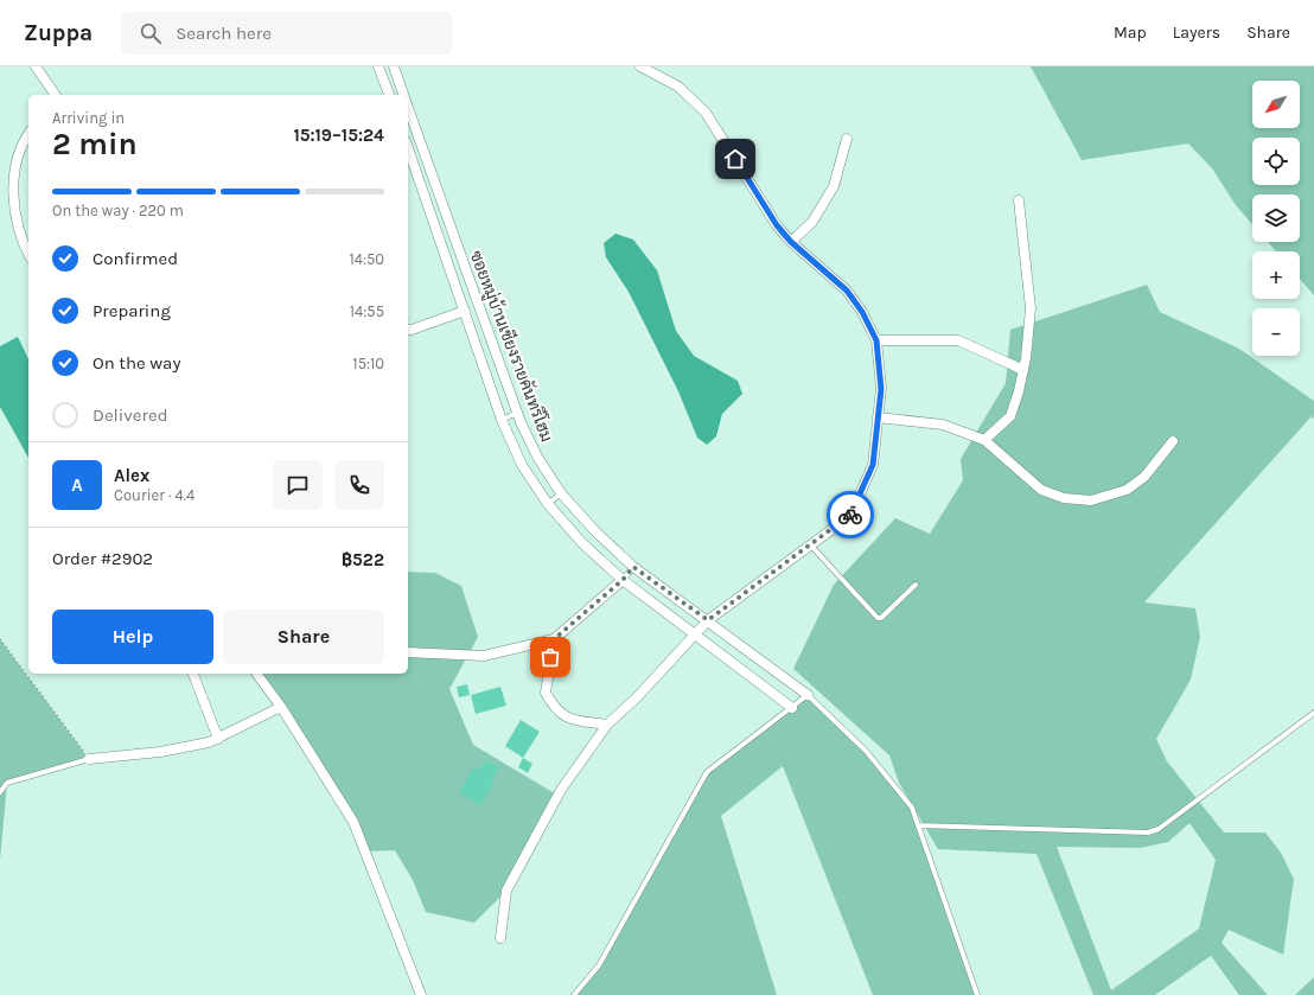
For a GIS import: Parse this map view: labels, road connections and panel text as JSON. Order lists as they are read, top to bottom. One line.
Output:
{"streets":{"street":["ซอยหมู่บ้านเชียงรายคันทรีโฮม"]},"north":"bottom left","page":{"header":"Zuppa","search":"Search here","nav":["Map","Layers","Share"],"map_buttons":["+","−"],"heading":["2 min","Arriving in","15:19–15:24"],"panel":["Alex","Courier · 4.4","Order #2902","฿522"],"bar":"On the way · 220 m","list":[["Confirmed","14:50"],["Preparing","14:55"],["On the way","15:10"],"Delivered"],"round":"A","buttons":["Help","Share"]}}
